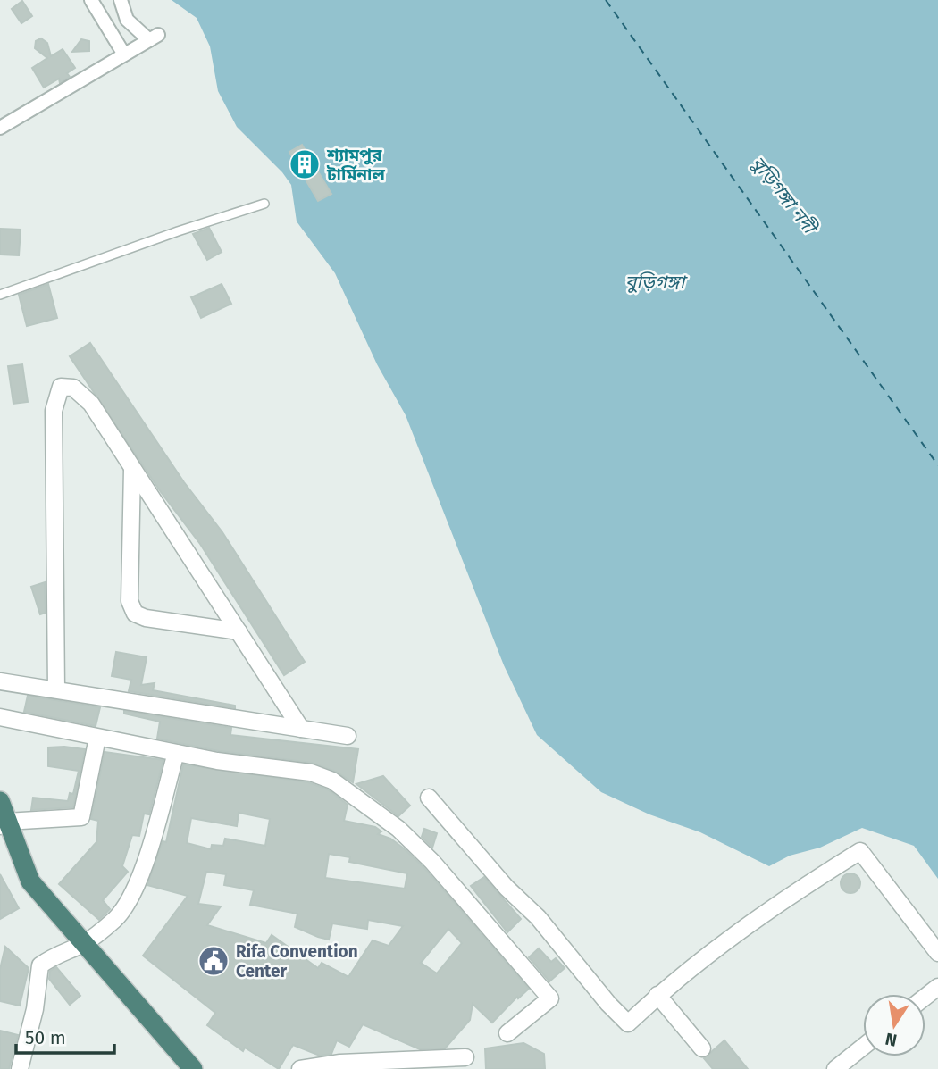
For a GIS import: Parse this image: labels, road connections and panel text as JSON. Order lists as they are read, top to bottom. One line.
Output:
{"water":["বুড়িগঙ্গা নদী","বুড়িগঙ্গা"],"places":{"building":["শ্যামপুর টার্মিনাল"],"public building":["Rifa Convention Center"]},"scale_bar":"50 m","north":"bottom"}
